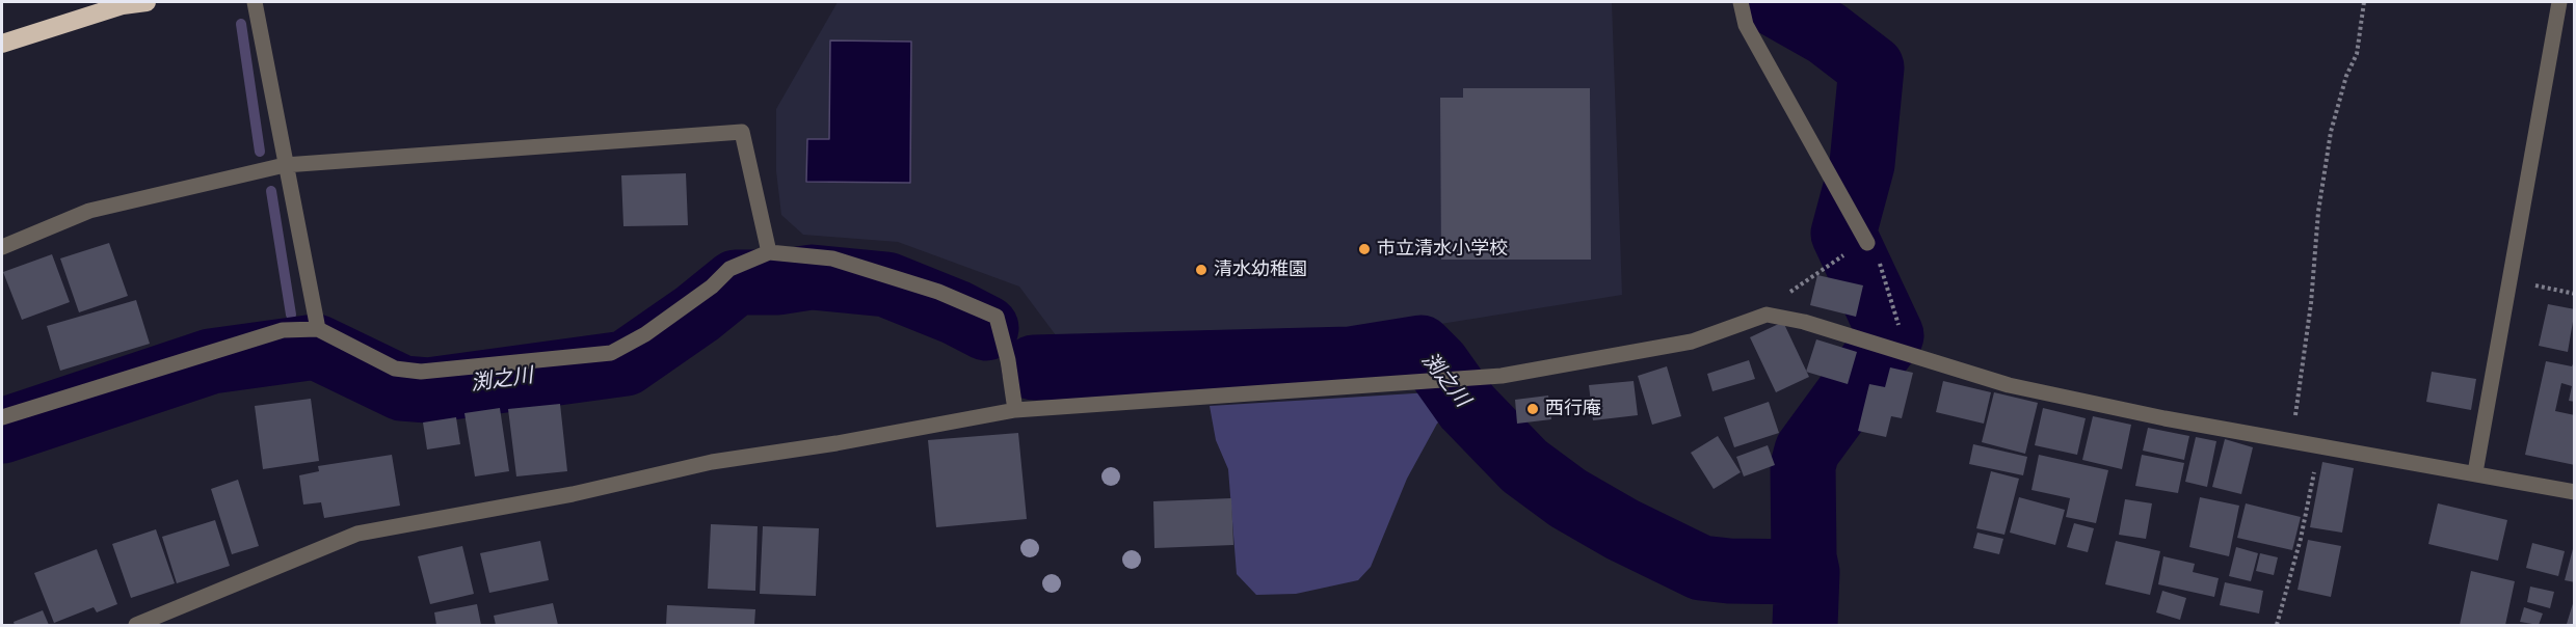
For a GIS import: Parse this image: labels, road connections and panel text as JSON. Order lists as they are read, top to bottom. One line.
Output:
{"water":["渕之川"],"places":["市立清水小学校","清水幼稚園","西行庵"]}
